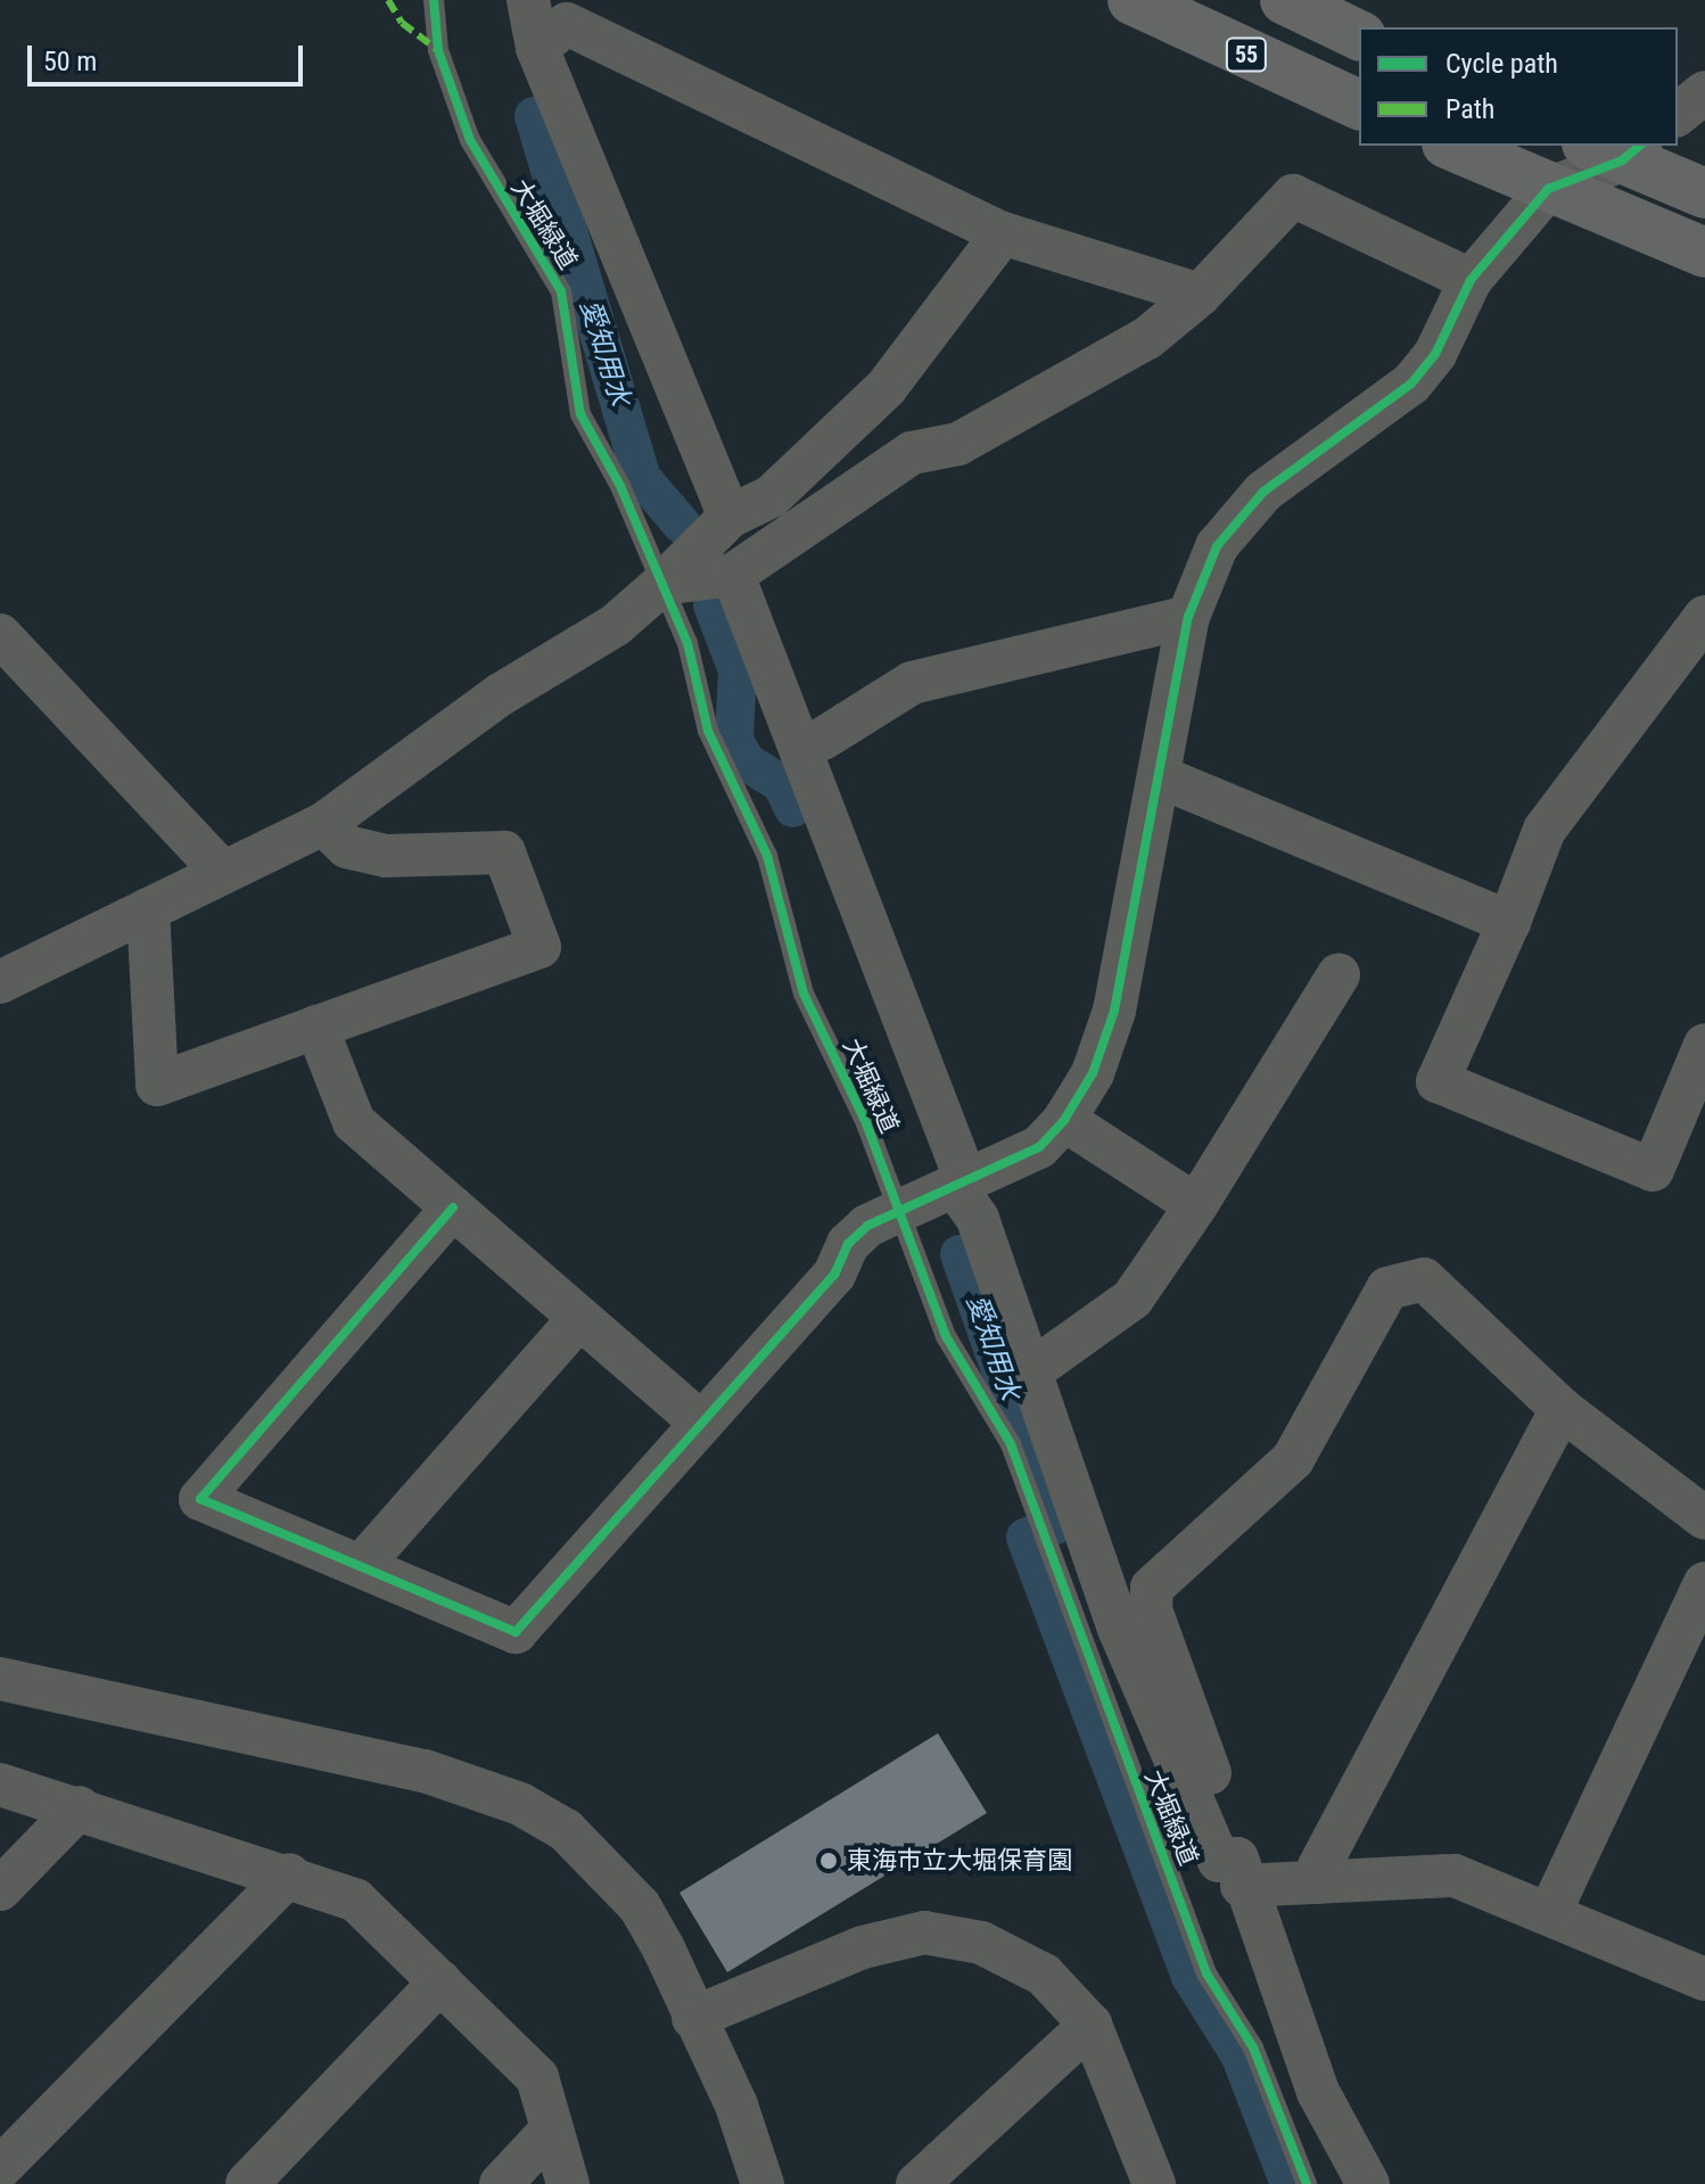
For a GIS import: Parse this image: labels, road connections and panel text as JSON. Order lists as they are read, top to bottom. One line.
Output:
{"streets":{"main road":["55"],"lane":["大堀緑道"]},"water":["愛知用水"],"places":["東海市立大堀保育園"],"legend":["Cycle path","Path"],"scale_bar":"50 m"}
